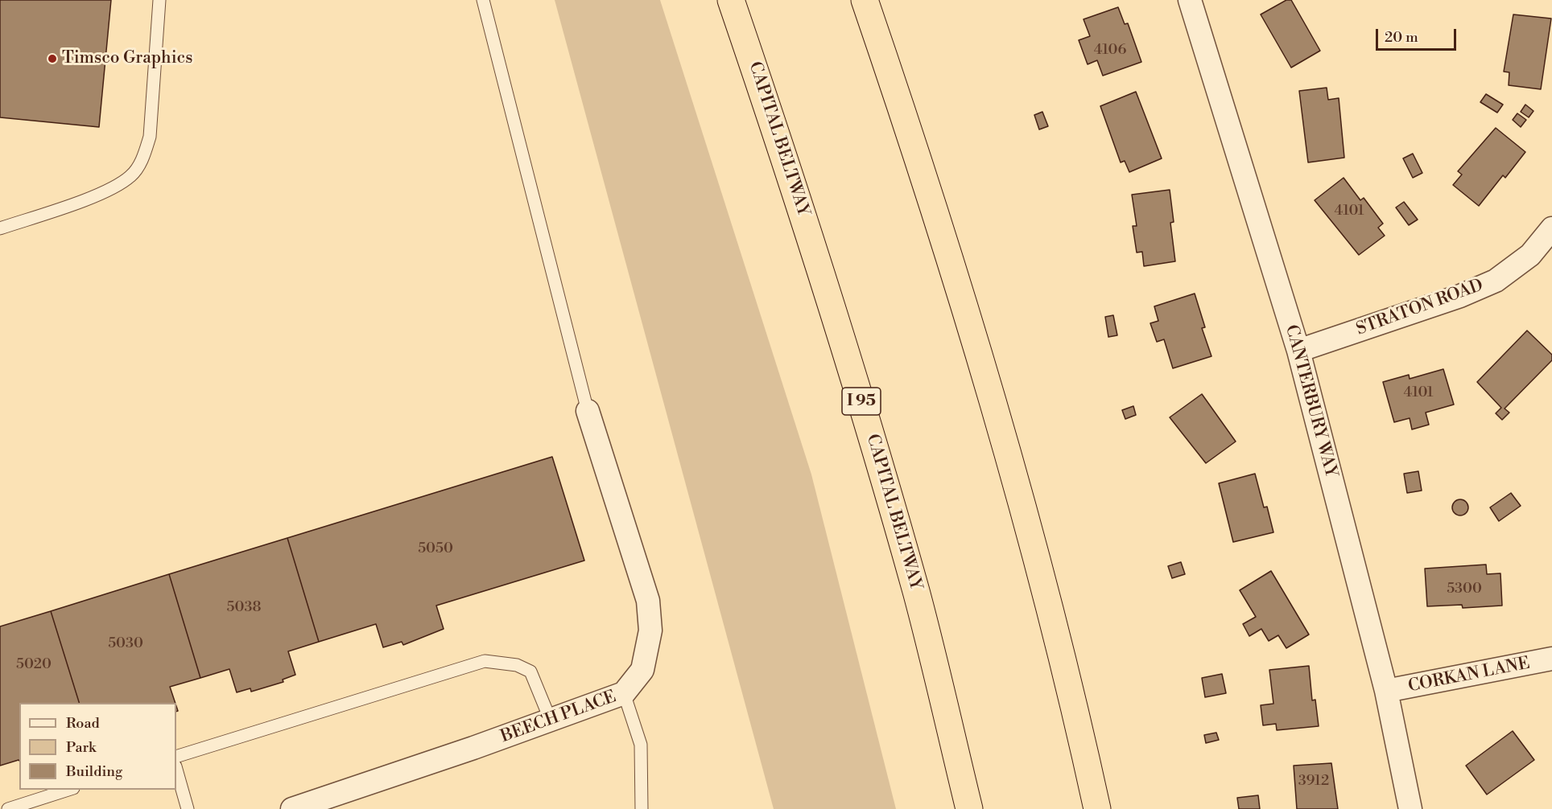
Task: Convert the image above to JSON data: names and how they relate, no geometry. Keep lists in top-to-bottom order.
{
  "streets": {
    "highway": ["CAPITAL BELTWAY", "I 95"],
    "street": [
      "STRATON ROAD",
      "CANTERBURY WAY",
      "CORKAN LANE",
      "BEECH PLACE"
    ]
  },
  "crossings": [
    ["STRATON ROAD", "CANTERBURY WAY"],
    ["CANTERBURY WAY", "CORKAN LANE"]
  ],
  "places": ["Timsco Graphics"],
  "house_numbers": [
    "4106",
    "4101",
    "4101",
    "5050",
    "5300",
    "5038",
    "5030",
    "5020",
    "3912"
  ],
  "legend": ["Road", "Park", "Building"],
  "scale_bar": "20 m"
}
